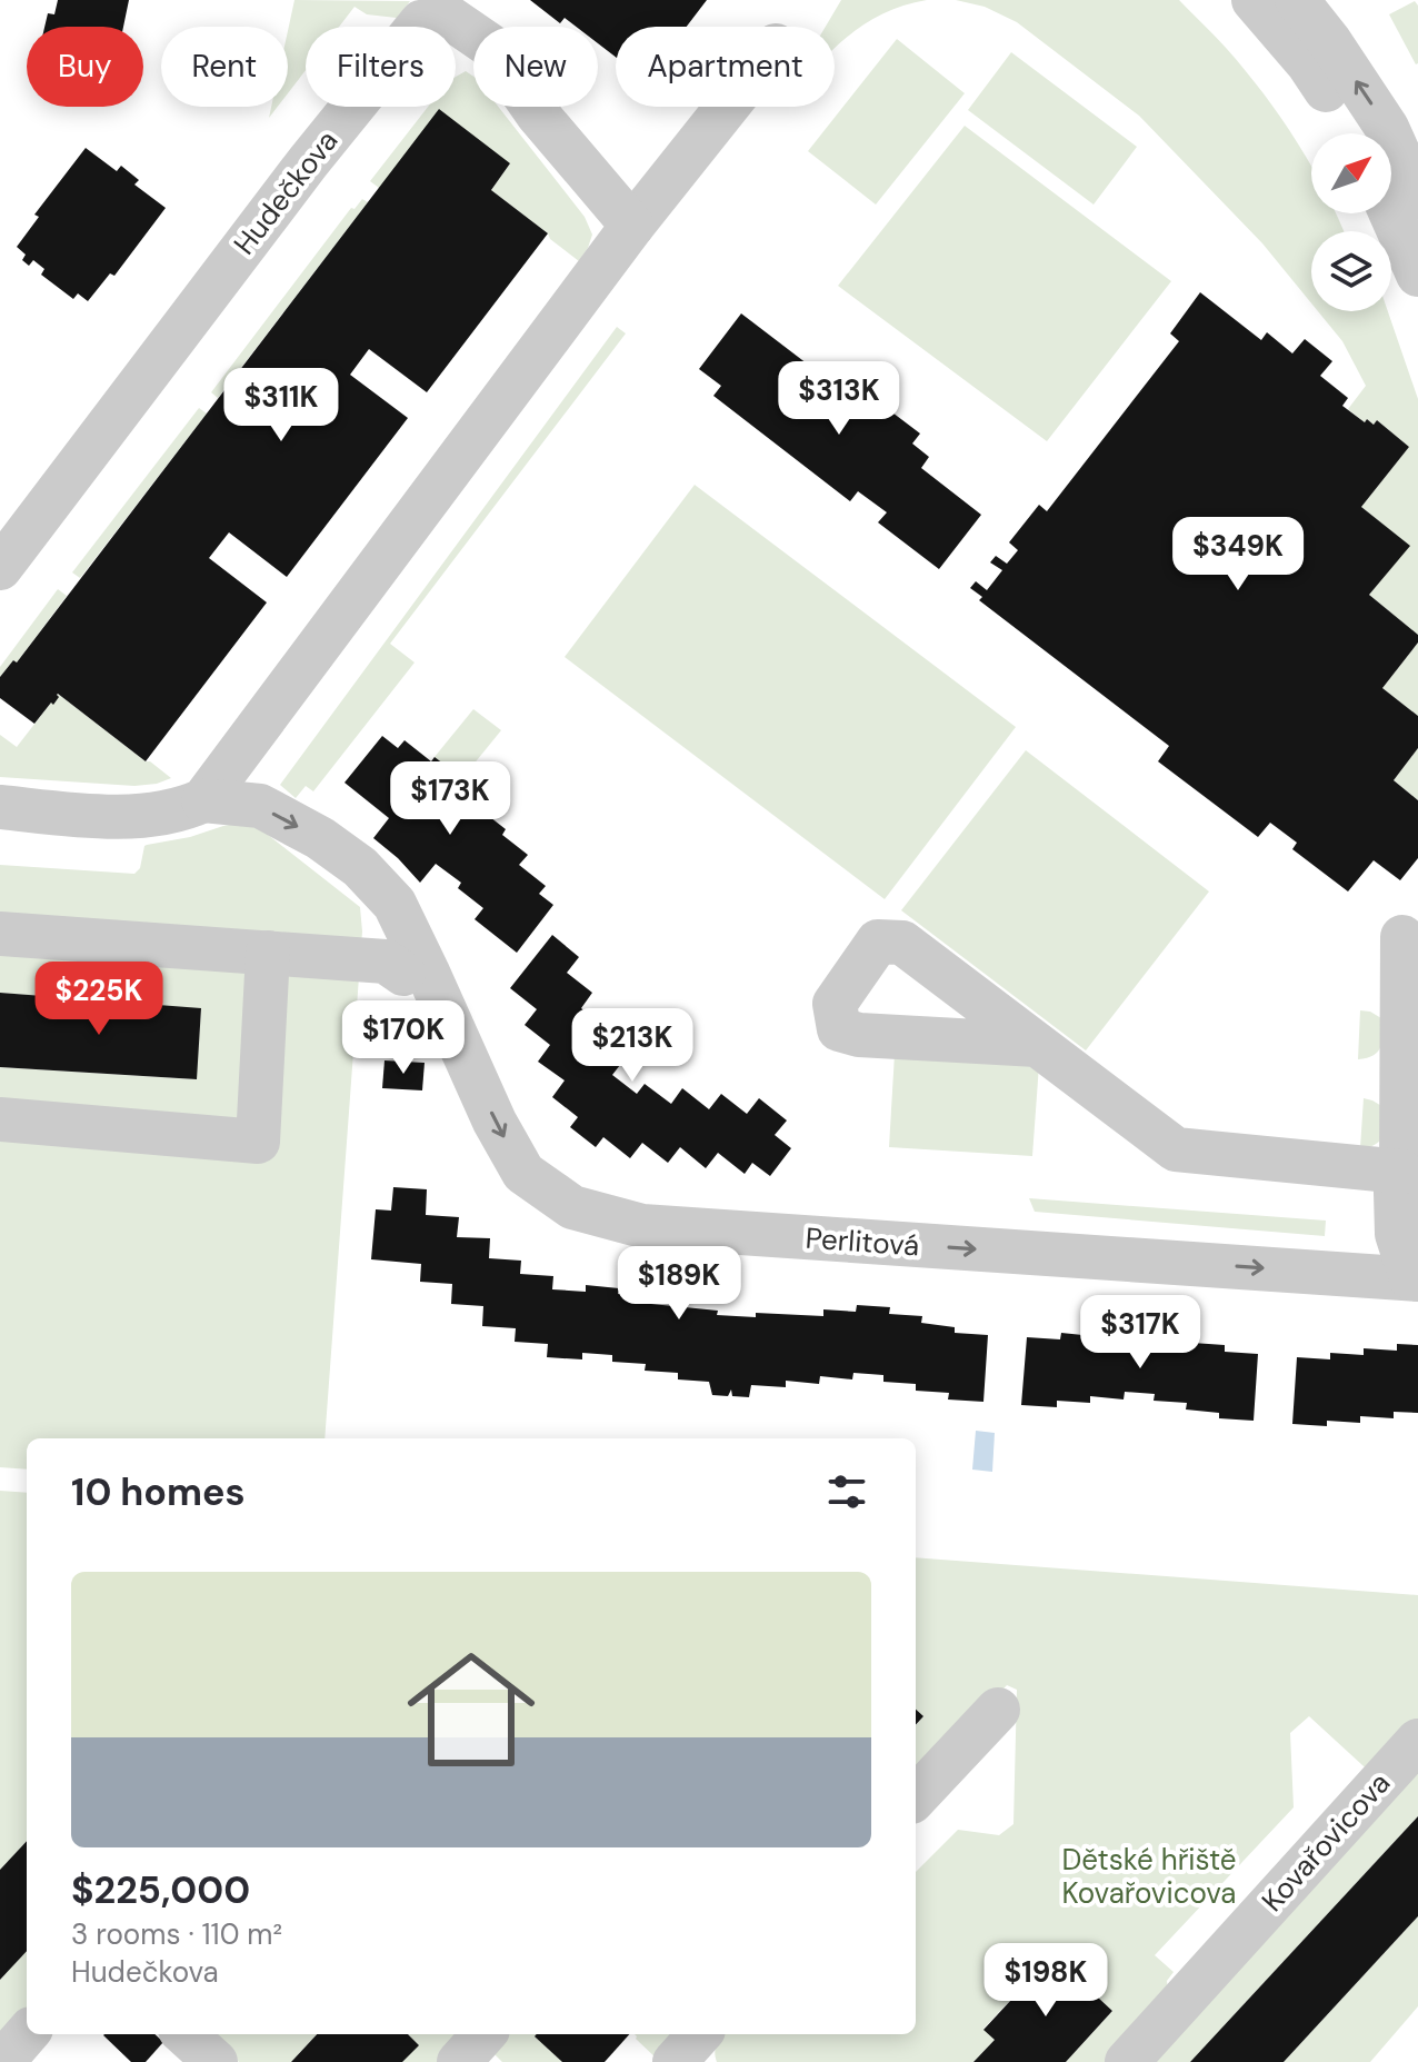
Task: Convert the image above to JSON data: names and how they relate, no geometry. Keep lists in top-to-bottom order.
{
  "streets": {
    "street": ["Hudečkova", "Perlitová", "Kovařovicova"]
  },
  "parks": ["Dětské hřiště Kovařovicova"],
  "north": "top right",
  "page": {
    "chip": [
      "Buy",
      "Rent",
      "Filters",
      "New",
      "Apartment"
    ],
    "price": [
      "$313K",
      "$311K",
      "$349K",
      "$173K",
      "$225K",
      "$170K",
      "$213K",
      "$189K",
      "$317K",
      "$198K"
    ],
    "heading": "10 homes",
    "list": [
      {
        "name": "$225,000",
        "note": "3 rooms · 110 m² · Hudečkova"
      }
    ]
  }
}
